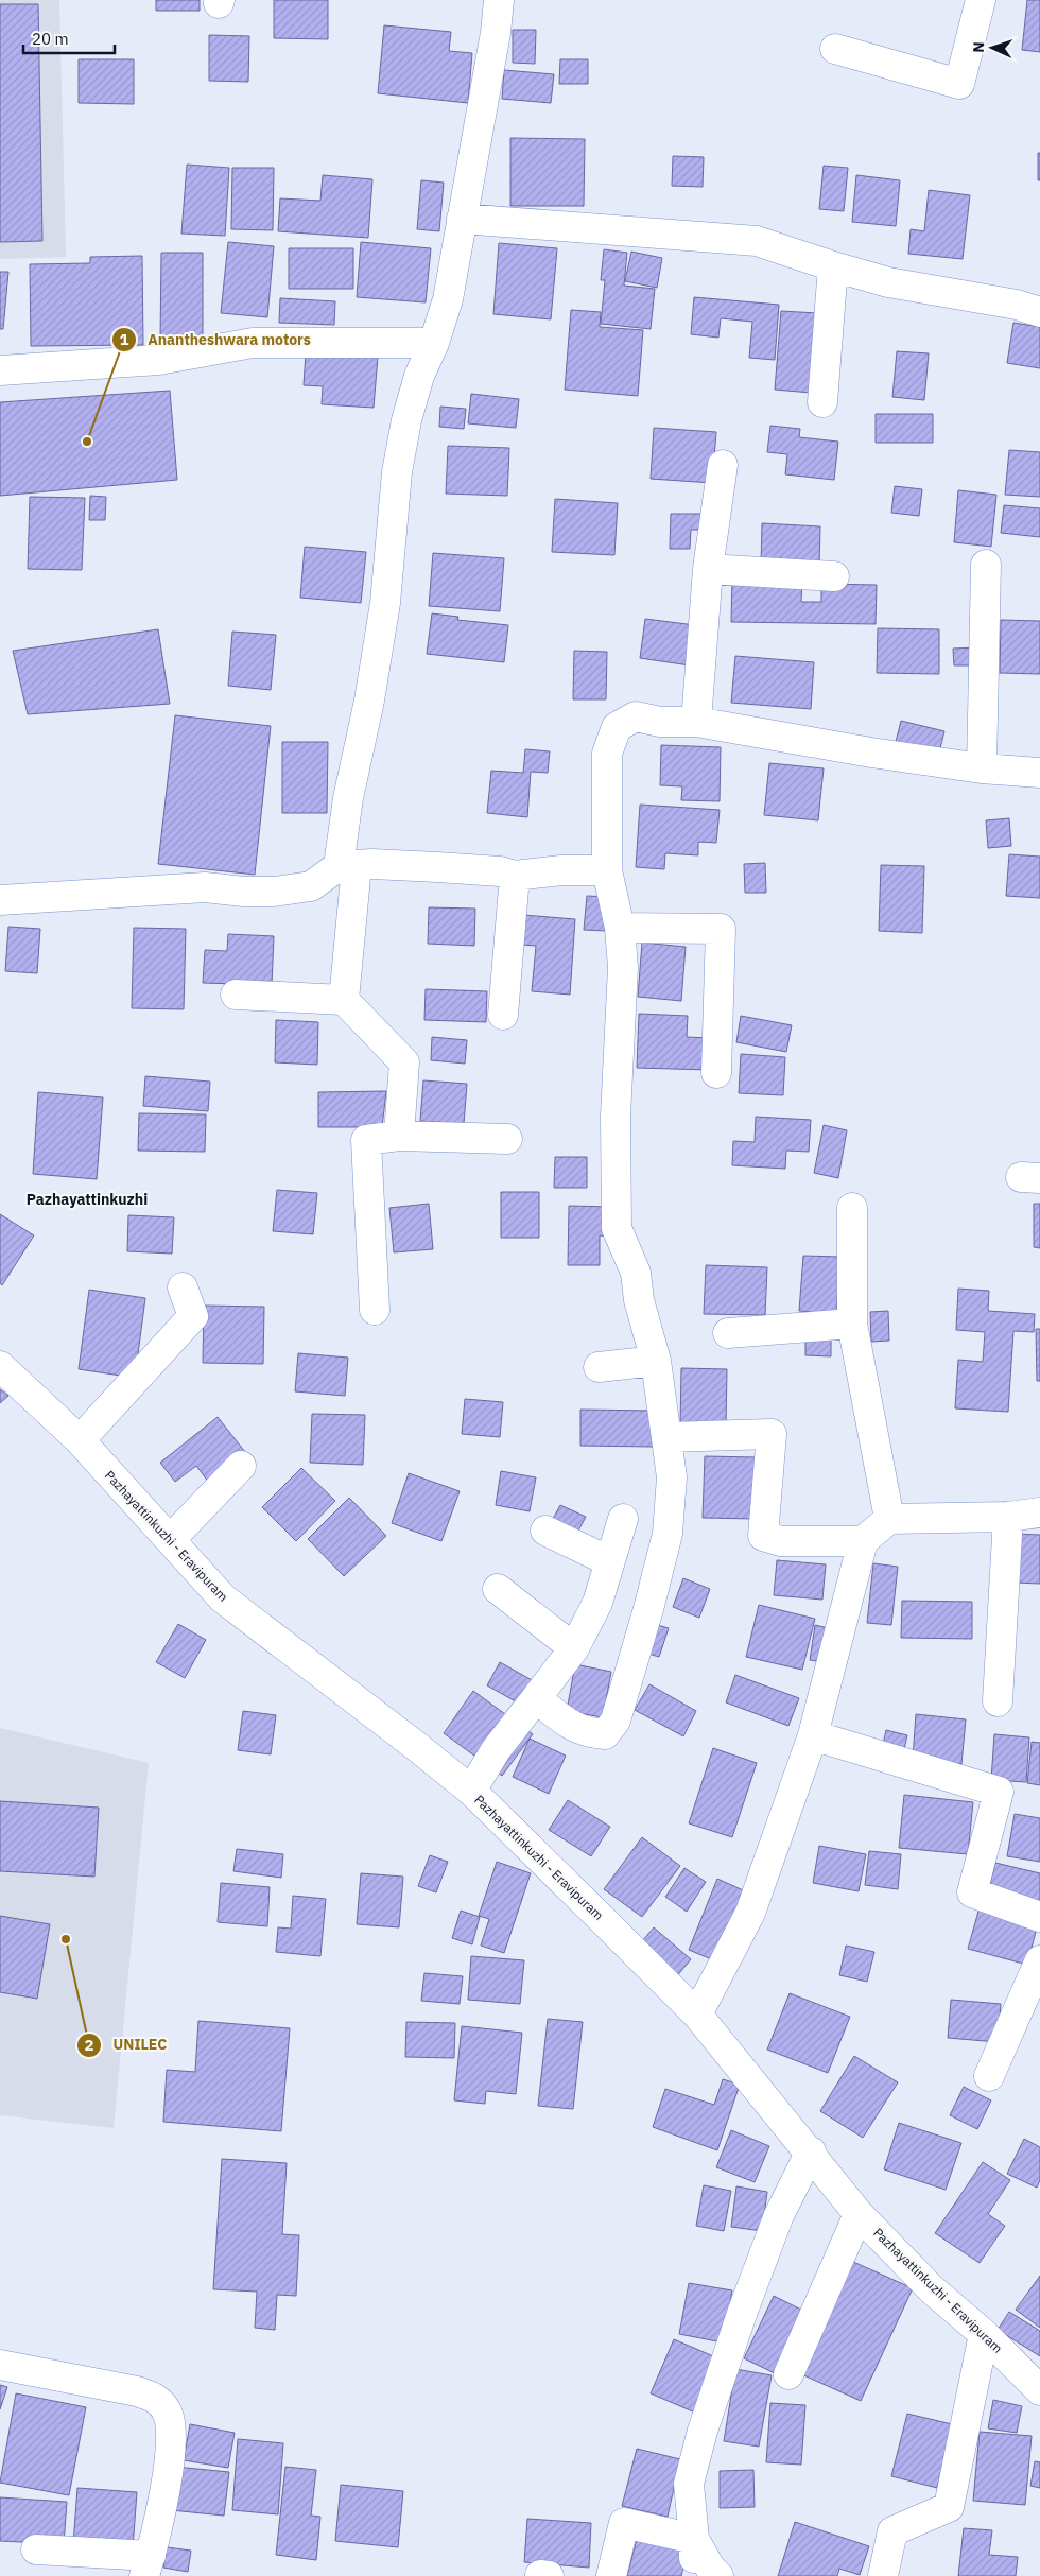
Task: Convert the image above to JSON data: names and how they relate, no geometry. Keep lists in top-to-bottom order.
{
  "streets": {
    "street": ["Pazhayattinkuzhi - Eravipuram"]
  },
  "districts": ["Pazhayattinkuzhi"],
  "places": ["Anantheshwara motors", "UNILEC"],
  "scale_bar": "20 m",
  "north": "left"
}
